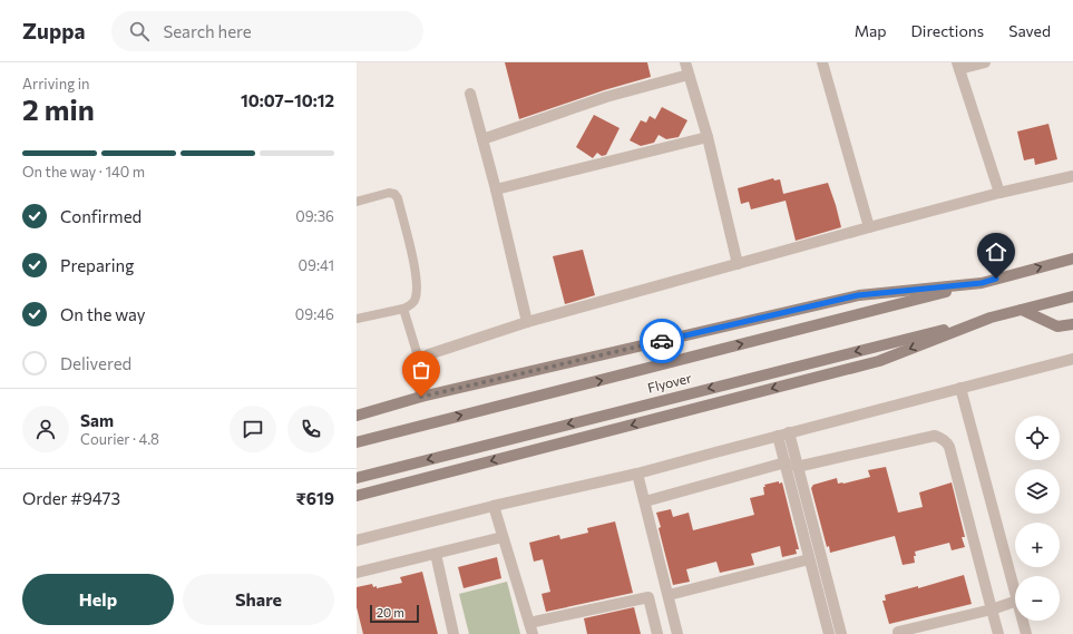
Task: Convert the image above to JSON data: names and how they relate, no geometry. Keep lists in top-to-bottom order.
{
  "streets": {
    "main road": ["Flyover"]
  },
  "scale_bar": "20 m",
  "page": {
    "header": "Zuppa",
    "search": "Search here",
    "nav": ["Map", "Directions", "Saved"],
    "heading": ["2 min", "Arriving in", "10:07–10:12"],
    "panel": [
      "Sam",
      "Courier · 4.8",
      "Order #9473",
      "₹619"
    ],
    "bar": "On the way · 140 m",
    "list": [
      ["Confirmed", "09:36"],
      ["Preparing", "09:41"],
      ["On the way", "09:46"],
      "Delivered"
    ],
    "map_buttons": ["+", "−"],
    "buttons": ["Help", "Share"],
    "scale": "20 m"
  }
}
